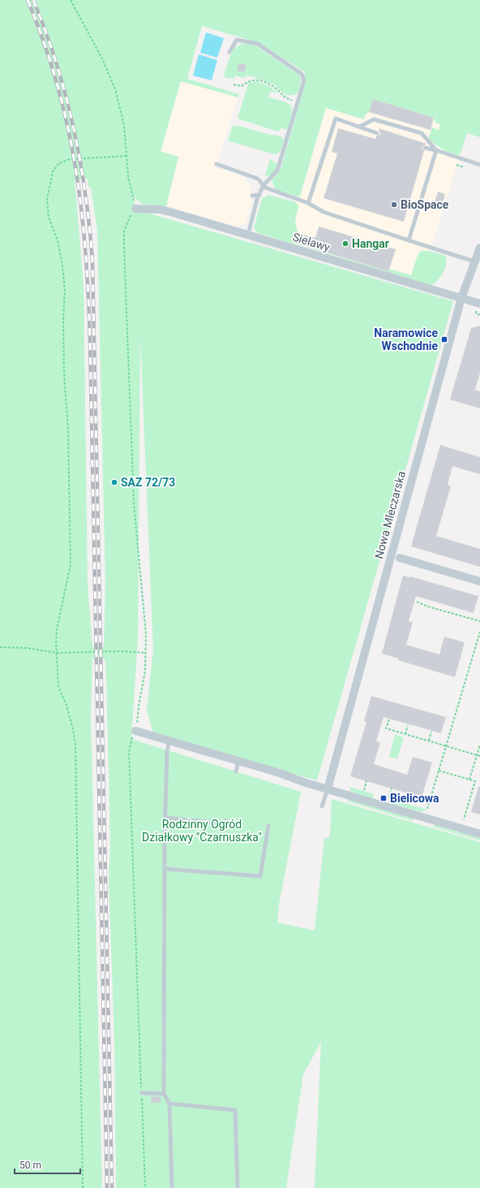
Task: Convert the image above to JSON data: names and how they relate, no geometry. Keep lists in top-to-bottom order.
{
  "streets": {
    "street": ["Sielawy", "Nowa Mleczarska"]
  },
  "crossings": [
    ["Sielawy", "Nowa Mleczarska"]
  ],
  "parks": ["Rodzinny Ogród Działkowy \"Czarnuszka\""],
  "places": {
    "other": ["BioSpace", "Hangar", "SAZ 72/73"],
    "transit": ["Naramowice Wschodnie", "Bielicowa"]
  },
  "scale_bar": "50 m"
}
